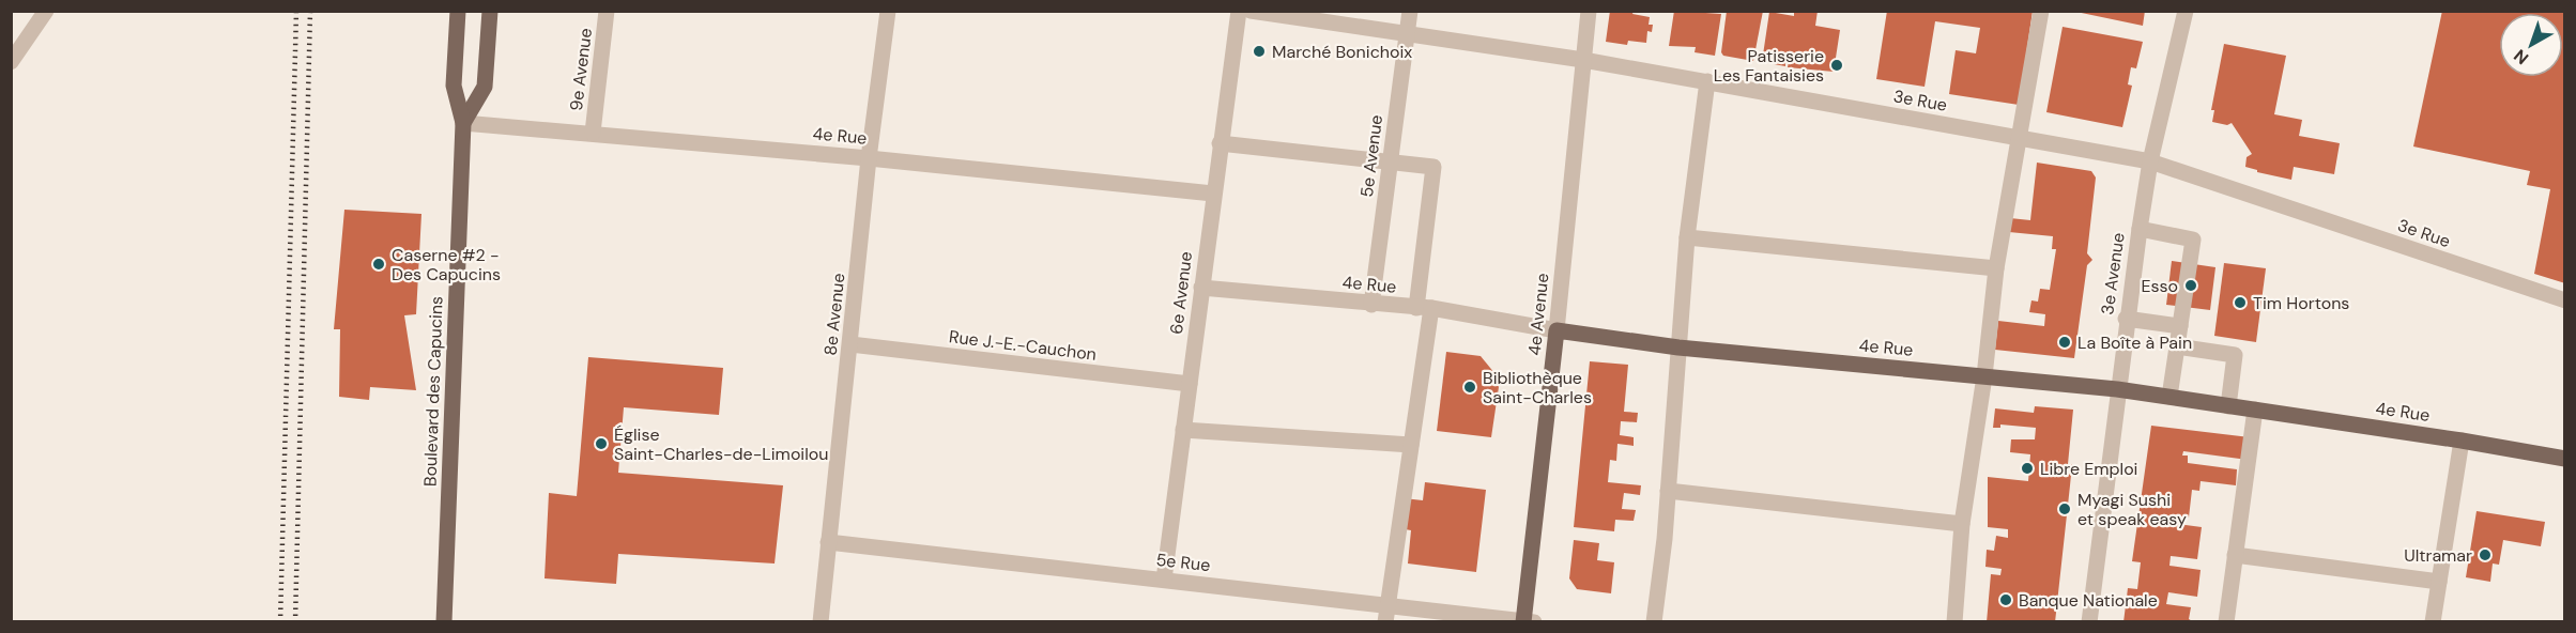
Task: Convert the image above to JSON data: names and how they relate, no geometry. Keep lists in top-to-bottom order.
{
  "streets": {
    "main road": ["4e Rue", "4e Avenue", "Boulevard des Capucins"],
    "street": [
      "9e Avenue",
      "3e Rue",
      "5e Avenue",
      "3e Avenue",
      "6e Avenue",
      "8e Avenue",
      "Rue J.-E.-Cauchon",
      "5e Rue"
    ]
  },
  "crossings": [
    ["9e Avenue", "4e Rue"],
    ["3e Rue", "5e Avenue"],
    ["3e Rue", "3e Avenue"],
    ["3e Rue", "4e Avenue"],
    ["4e Rue", "5e Avenue"],
    ["4e Rue", "3e Avenue"],
    ["4e Rue", "6e Avenue"],
    ["4e Rue", "8e Avenue"],
    ["4e Rue", "4e Avenue"],
    ["4e Rue", "Boulevard des Capucins"],
    ["6e Avenue", "Rue J.-E.-Cauchon"],
    ["6e Avenue", "5e Rue"],
    ["8e Avenue", "Rue J.-E.-Cauchon"],
    ["8e Avenue", "5e Rue"],
    ["4e Avenue", "5e Rue"]
  ],
  "places": [
    "Marché Bonichoix",
    "Patisserie Les Fantaisies",
    "Caserne #2 - Des Capucins",
    "Esso",
    "Tim Hortons",
    "La Boîte à Pain",
    "Bibliothèque Saint-Charles",
    "Église Saint-Charles-de-Limoilou",
    "Libre Emploi",
    "Myagi Sushi et speak easy",
    "Ultramar",
    "Banque Nationale"
  ],
  "north": "bottom left"
}
